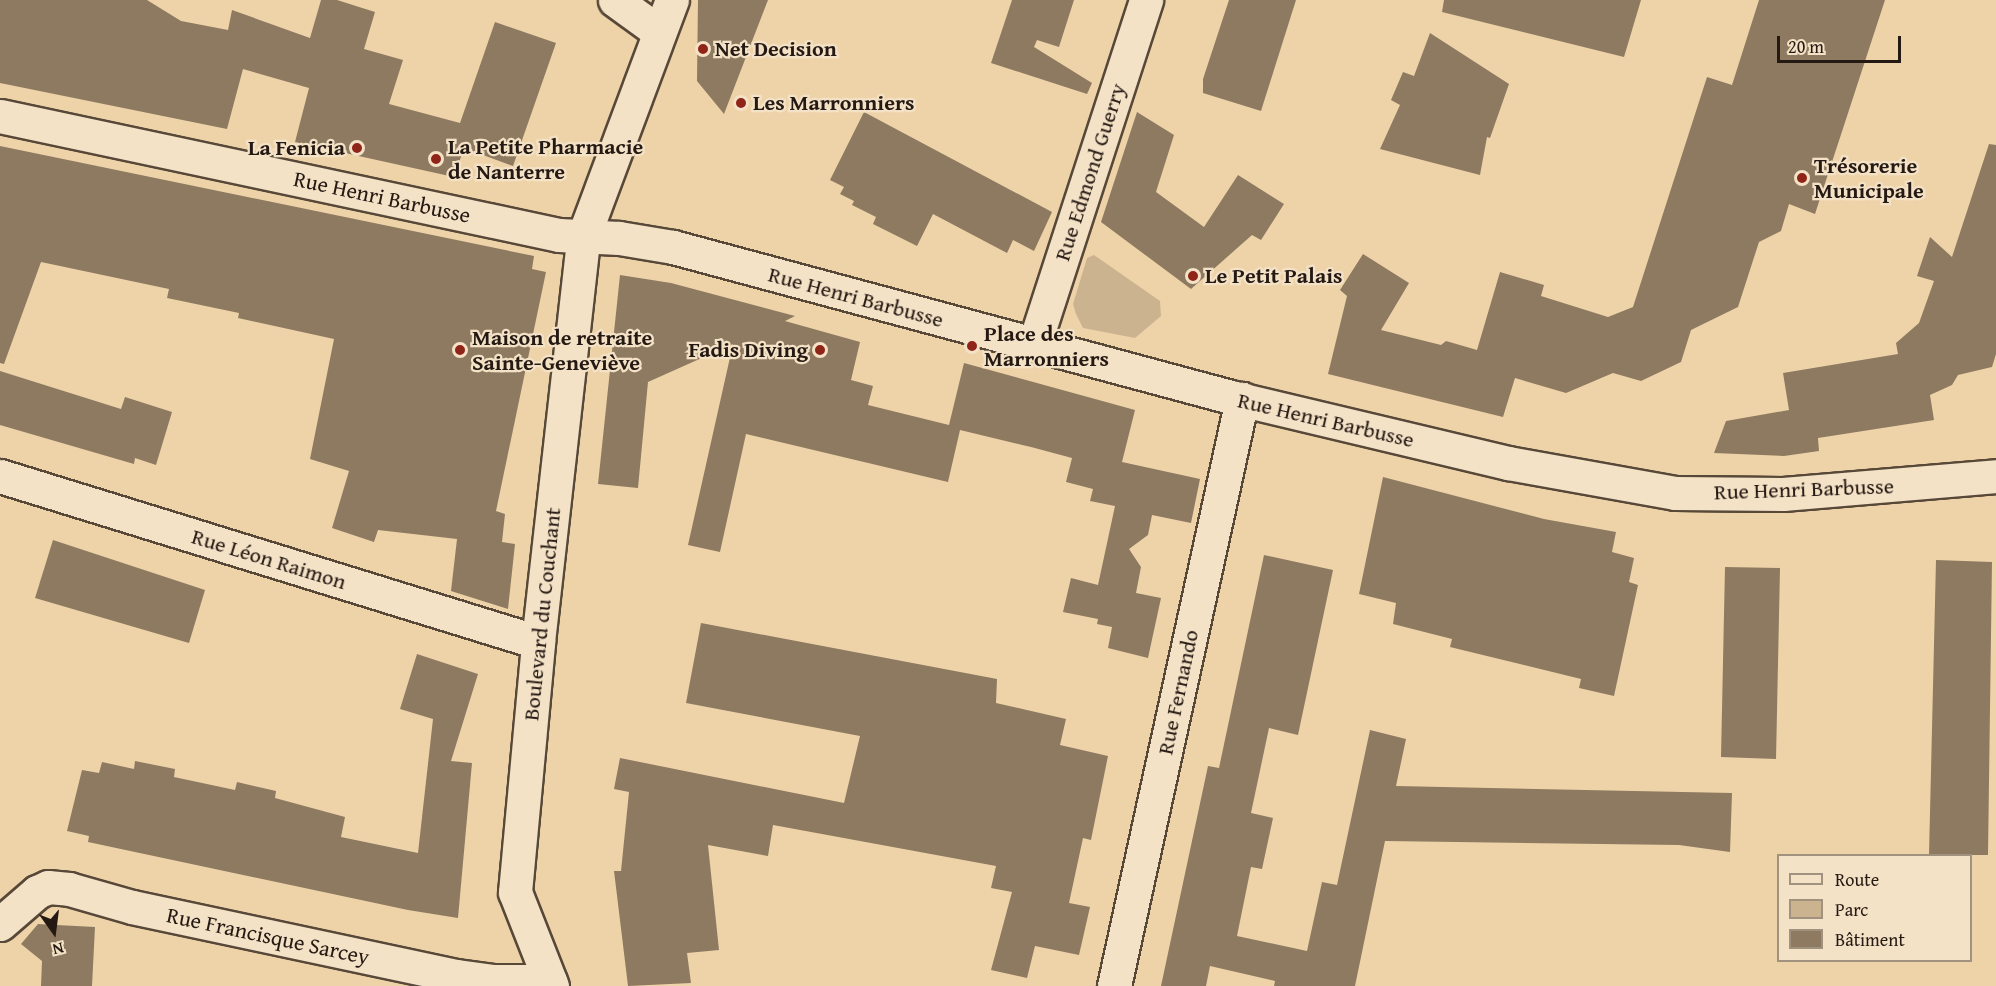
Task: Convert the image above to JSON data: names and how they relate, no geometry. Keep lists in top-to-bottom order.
{
  "streets": {
    "street": [
      "Rue Edmond Guerry",
      "Rue Henri Barbusse",
      "Rue Léon Raimon",
      "Boulevard du Couchant",
      "Rue Fernando",
      "Rue Francisque Sarcey"
    ]
  },
  "crossings": [
    ["Rue Edmond Guerry", "Rue Henri Barbusse"],
    ["Rue Henri Barbusse", "Boulevard du Couchant"],
    ["Rue Henri Barbusse", "Rue Fernando"],
    ["Rue Léon Raimon", "Boulevard du Couchant"],
    ["Boulevard du Couchant", "Rue Francisque Sarcey"]
  ],
  "places": [
    "Net Decision",
    "Les Marronniers",
    "La Fenicia",
    "La Petite Pharmacie de Nanterre",
    "Trésorerie Municipale",
    "Le Petit Palais",
    "Place des Marronniers",
    "Maison de retraite Sainte-Geneviève",
    "Fadis Diving"
  ],
  "legend": ["Route", "Parc", "Bâtiment"],
  "scale_bar": "20 m",
  "north": "bottom"
}
